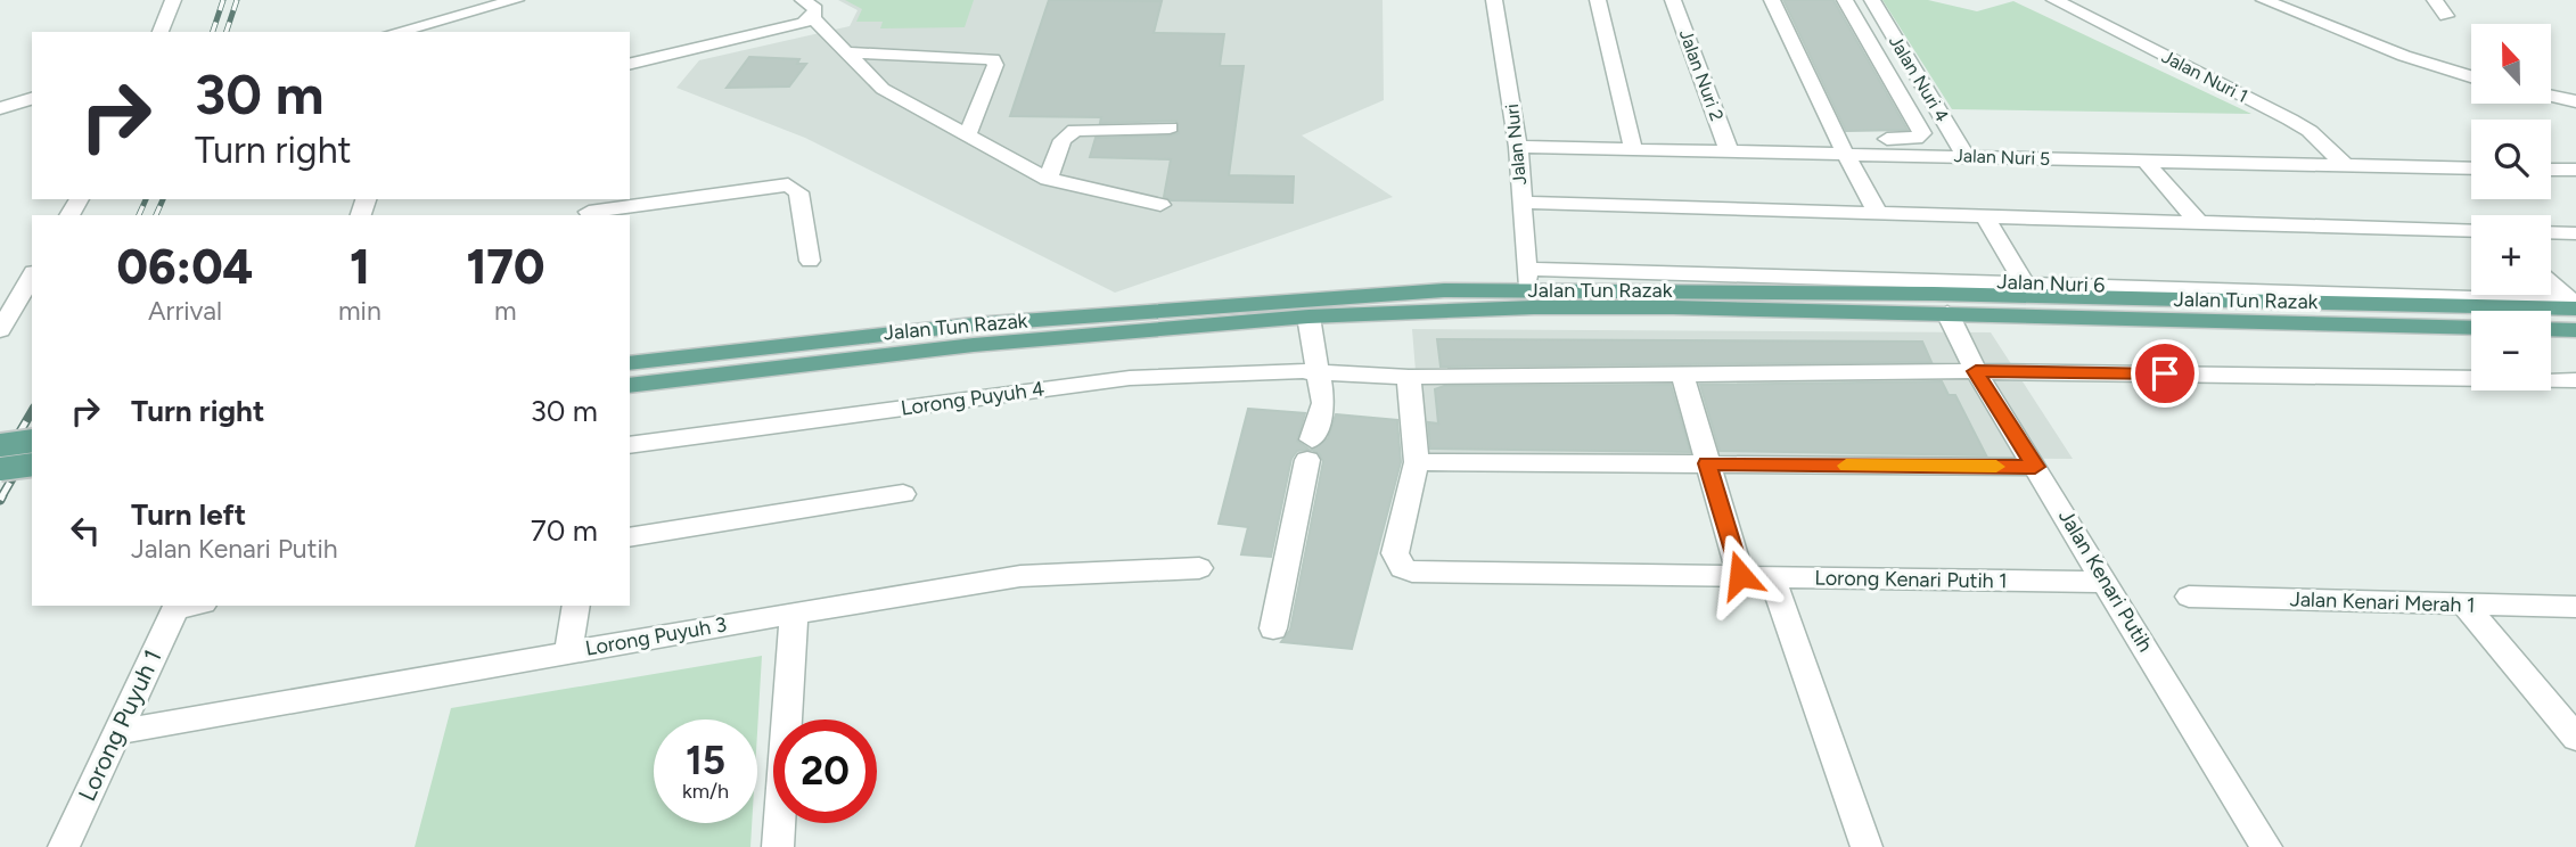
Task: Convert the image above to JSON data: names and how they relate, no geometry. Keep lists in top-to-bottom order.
{
  "streets": {
    "main road": ["Jalan Tun Razak"],
    "street": [
      "Jalan Nuri 2",
      "Jalan Nuri 1",
      "Jalan Nuri 4",
      "Jalan Nuri",
      "Jalan Nuri 5",
      "Jalan Nuri 6",
      "Lorong Puyuh 4",
      "Lorong Kenari Putih 1",
      "Jalan Kenari Putih",
      "Jalan Kenari Merah 1",
      "Lorong Puyuh 3",
      "Lorong Puyuh 1"
    ]
  },
  "crossings": [
    ["Jalan Nuri 2", "Jalan Nuri 5"],
    ["Jalan Nuri 1", "Jalan Nuri 5"],
    ["Jalan Nuri 4", "Jalan Nuri 5"],
    ["Jalan Nuri", "Jalan Nuri 5"],
    ["Jalan Nuri", "Jalan Nuri 6"],
    ["Jalan Nuri", "Jalan Tun Razak"],
    ["Jalan Nuri 6", "Jalan Tun Razak"],
    ["Jalan Tun Razak", "Jalan Kenari Putih"],
    ["Lorong Puyuh 4", "Jalan Kenari Putih"],
    ["Lorong Kenari Putih 1", "Jalan Kenari Putih"],
    ["Lorong Puyuh 3", "Lorong Puyuh 1"]
  ],
  "north": "top",
  "page": {
    "map_buttons": ["+", "−"],
    "turn": ["30 m", "Turn right"],
    "eta": [
      "06:04",
      "Arrival",
      "1",
      "min",
      "170",
      "m"
    ],
    "list": [
      {
        "name": "Turn right",
        "value": "30 m"
      },
      {
        "name": "Turn left",
        "note": "Jalan Kenari Putih",
        "value": "70 m"
      }
    ],
    "speed": "15 km/h",
    "limit": "20"
  }
}
